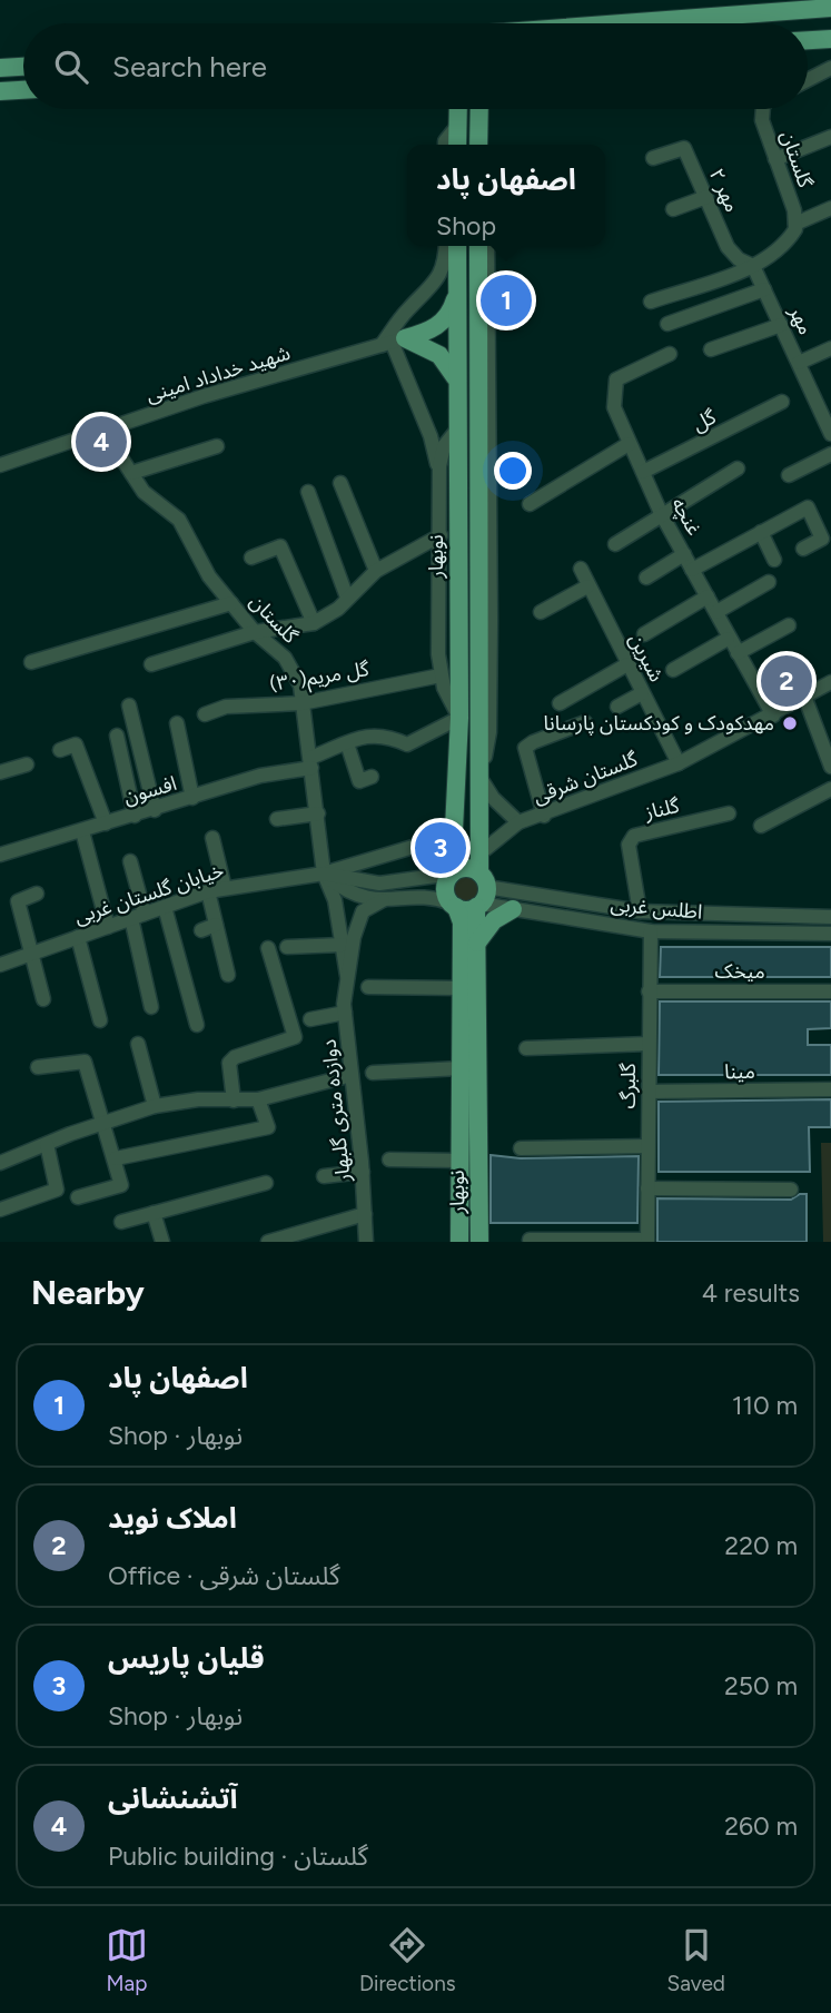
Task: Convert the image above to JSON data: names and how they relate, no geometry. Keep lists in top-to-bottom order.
{
  "streets": {
    "main road": ["نوبهار"],
    "street": [
      "گلستان",
      "مهر ۲",
      "مهر",
      "شهید خداداد امینی",
      "گل",
      "غنچه",
      "شیرین",
      "گل مریم(۳۰)",
      "گلستان شرقی",
      "افسون",
      "گلناز",
      "خیابان گلستان غربی",
      "اطلس غربی",
      "میخک",
      "مینا",
      "گلبرگ",
      "دوازده متری گلبهار"
    ]
  },
  "crossings": [
    ["گلستان", "شهید خداداد امینی"],
    ["گلستان", "گل مریم(۳۰)"],
    ["گلستان", "افسون"],
    ["گلستان", "خیابان گلستان غربی"],
    ["گلستان", "دوازده متری گلبهار"],
    ["مهر ۲", "مهر"],
    ["گل", "غنچه"],
    ["غنچه", "گلستان شرقی"],
    ["نوبهار", "گلستان شرقی"],
    ["نوبهار", "افسون"],
    ["نوبهار", "خیابان گلستان غربی"],
    ["نوبهار", "اطلس غربی"],
    ["شیرین", "گلستان شرقی"],
    ["گلستان شرقی", "اطلس غربی"],
    ["گلناز", "اطلس غربی"],
    ["اطلس غربی", "گلبرگ"],
    ["میخک", "گلبرگ"],
    ["مینا", "گلبرگ"]
  ],
  "places": ["مهدکودک و کودکستان پارسانا"],
  "page": {
    "search": "Search here",
    "popup": ["اصفهان پاد", "Shop"],
    "pins": [
      "1",
      "4",
      "2",
      "3"
    ],
    "heading": ["Nearby", "4 results"],
    "list": [
      {
        "mark": "1",
        "name": "اصفهان پاد",
        "note": "Shop · نوبهار",
        "value": "110 m"
      },
      {
        "mark": "2",
        "name": "املاک نوید",
        "note": "Office · گلستان شرقی",
        "value": "220 m"
      },
      {
        "mark": "3",
        "name": "قلیان پاریس",
        "note": "Shop · نوبهار",
        "value": "250 m"
      },
      {
        "mark": "4",
        "name": "آتشنشانی",
        "note": "Public building · گلستان",
        "value": "260 m"
      }
    ],
    "nav": ["Map", "Directions", "Saved"]
  }
}
